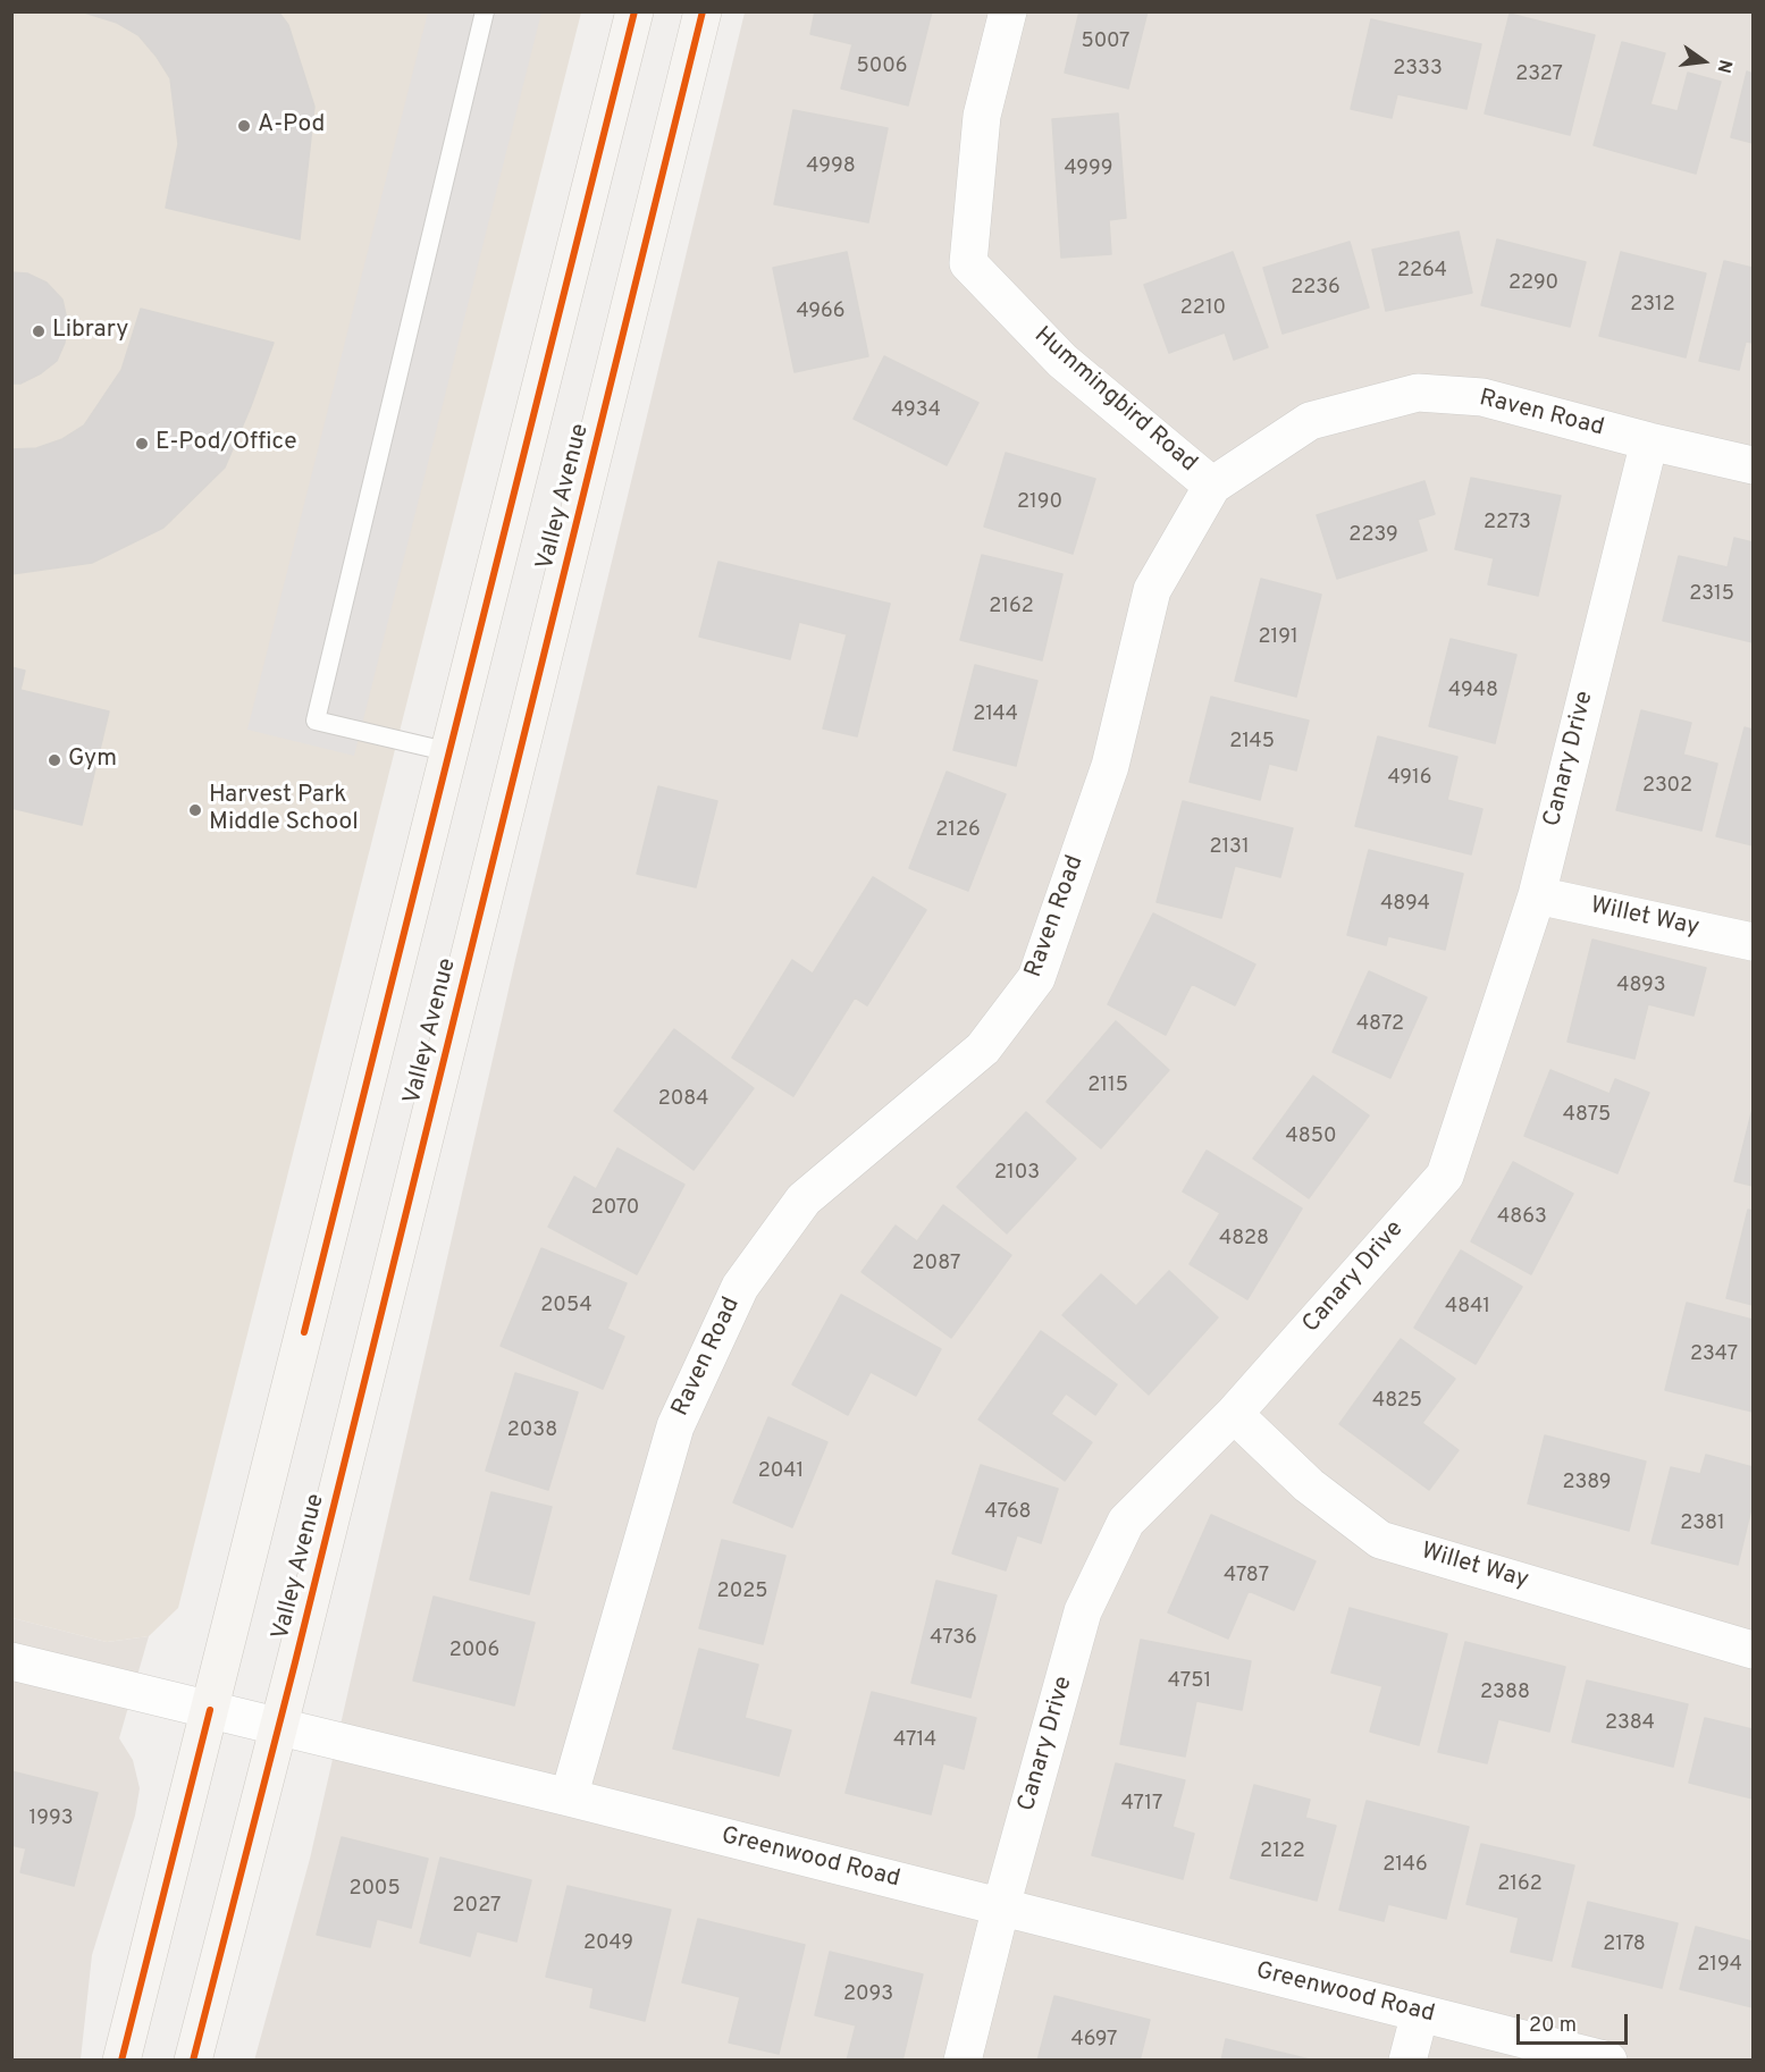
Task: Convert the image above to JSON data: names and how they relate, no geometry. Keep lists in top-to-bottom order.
{
  "streets": {
    "main road": ["Valley Avenue"],
    "street": [
      "Hummingbird Road",
      "Raven Road",
      "Canary Drive",
      "Willet Way",
      "Greenwood Road"
    ]
  },
  "crossings": [
    ["Hummingbird Road", "Raven Road"],
    ["Raven Road", "Canary Drive"],
    ["Raven Road", "Greenwood Road"],
    ["Valley Avenue", "Greenwood Road"],
    ["Canary Drive", "Willet Way"],
    ["Canary Drive", "Greenwood Road"]
  ],
  "places": [
    "A-Pod",
    "Library",
    "E-Pod/Office",
    "Gym",
    "Harvest Park Middle School"
  ],
  "house_numbers": [
    "5007",
    "5006",
    "2333",
    "2327",
    "4998",
    "4999",
    "2264",
    "2290",
    "2236",
    "2312",
    "2210",
    "4966",
    "4934",
    "2190",
    "2273",
    "2239",
    "2315",
    "2162",
    "2191",
    "4948",
    "2144",
    "2145",
    "4916",
    "2302",
    "2126",
    "2131",
    "4894",
    "4893",
    "4872",
    "2115",
    "2084",
    "4875",
    "4850",
    "2103",
    "2070",
    "4863",
    "4828",
    "2087",
    "2054",
    "4841",
    "2347",
    "4825",
    "2038",
    "2041",
    "2389",
    "4768",
    "2381",
    "4787",
    "2025",
    "4736",
    "2006",
    "4751",
    "2388",
    "2384",
    "4714",
    "4717",
    "1993",
    "2122",
    "2146",
    "2162",
    "2005",
    "2027",
    "2049",
    "2178",
    "2194",
    "2093",
    "4697"
  ],
  "scale_bar": "20 m",
  "north": "right"
}
